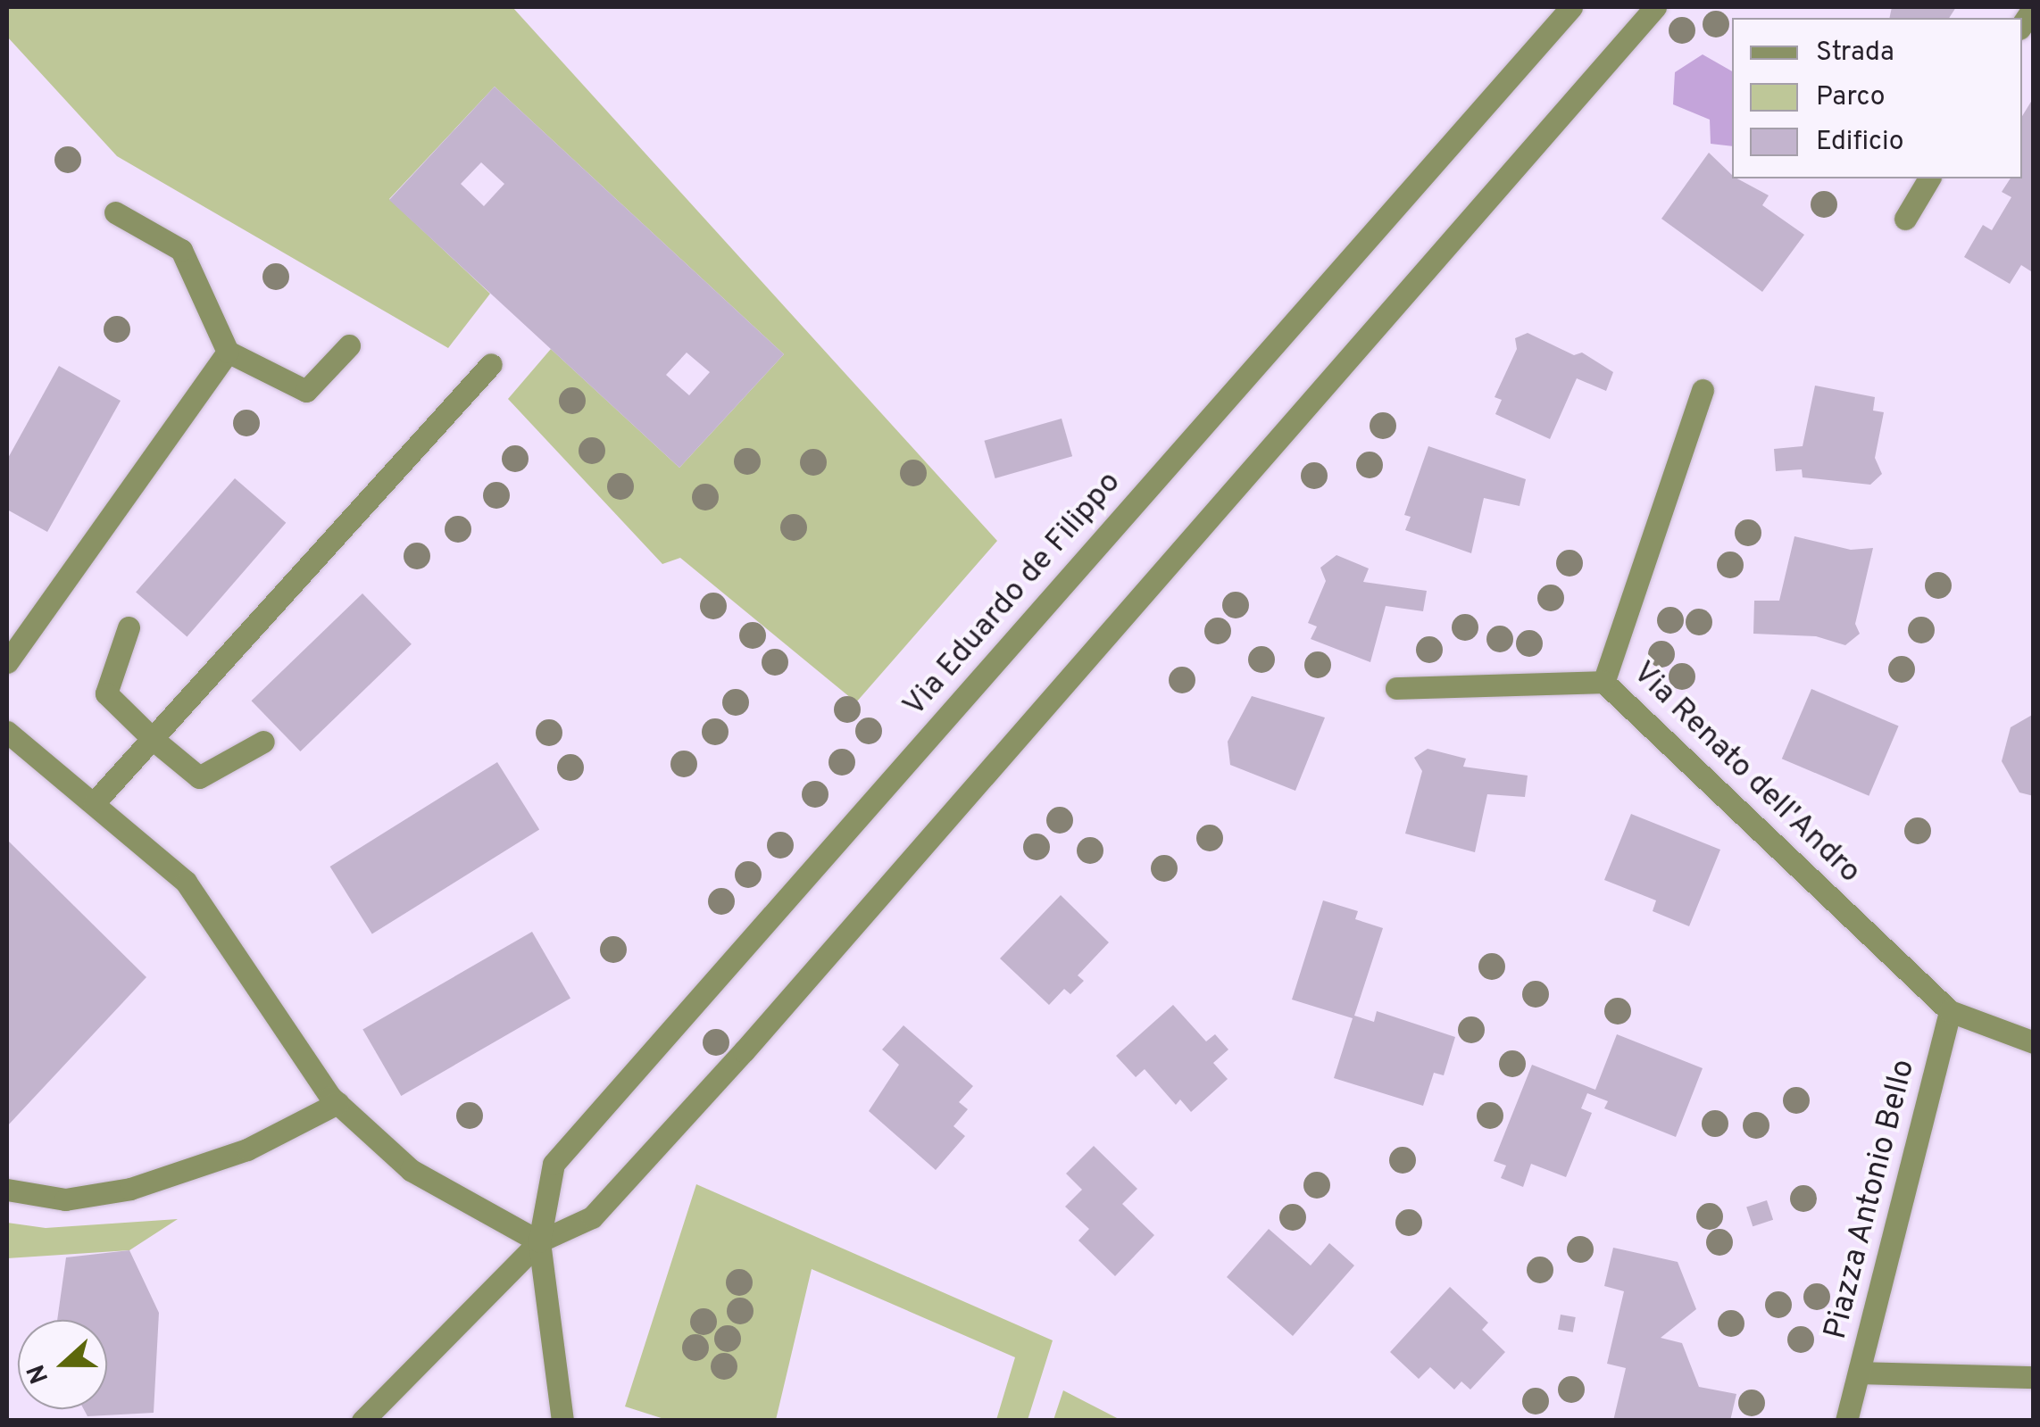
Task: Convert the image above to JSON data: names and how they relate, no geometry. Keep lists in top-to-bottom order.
{
  "streets": {
    "street": ["Via Eduardo de Filippo", "Via Renato dell'Andro", "Piazza Antonio Bello"]
  },
  "crossings": [
    ["Via Renato dell'Andro", "Piazza Antonio Bello"]
  ],
  "legend": ["Strada", "Parco", "Edificio"],
  "north": "left"
}
